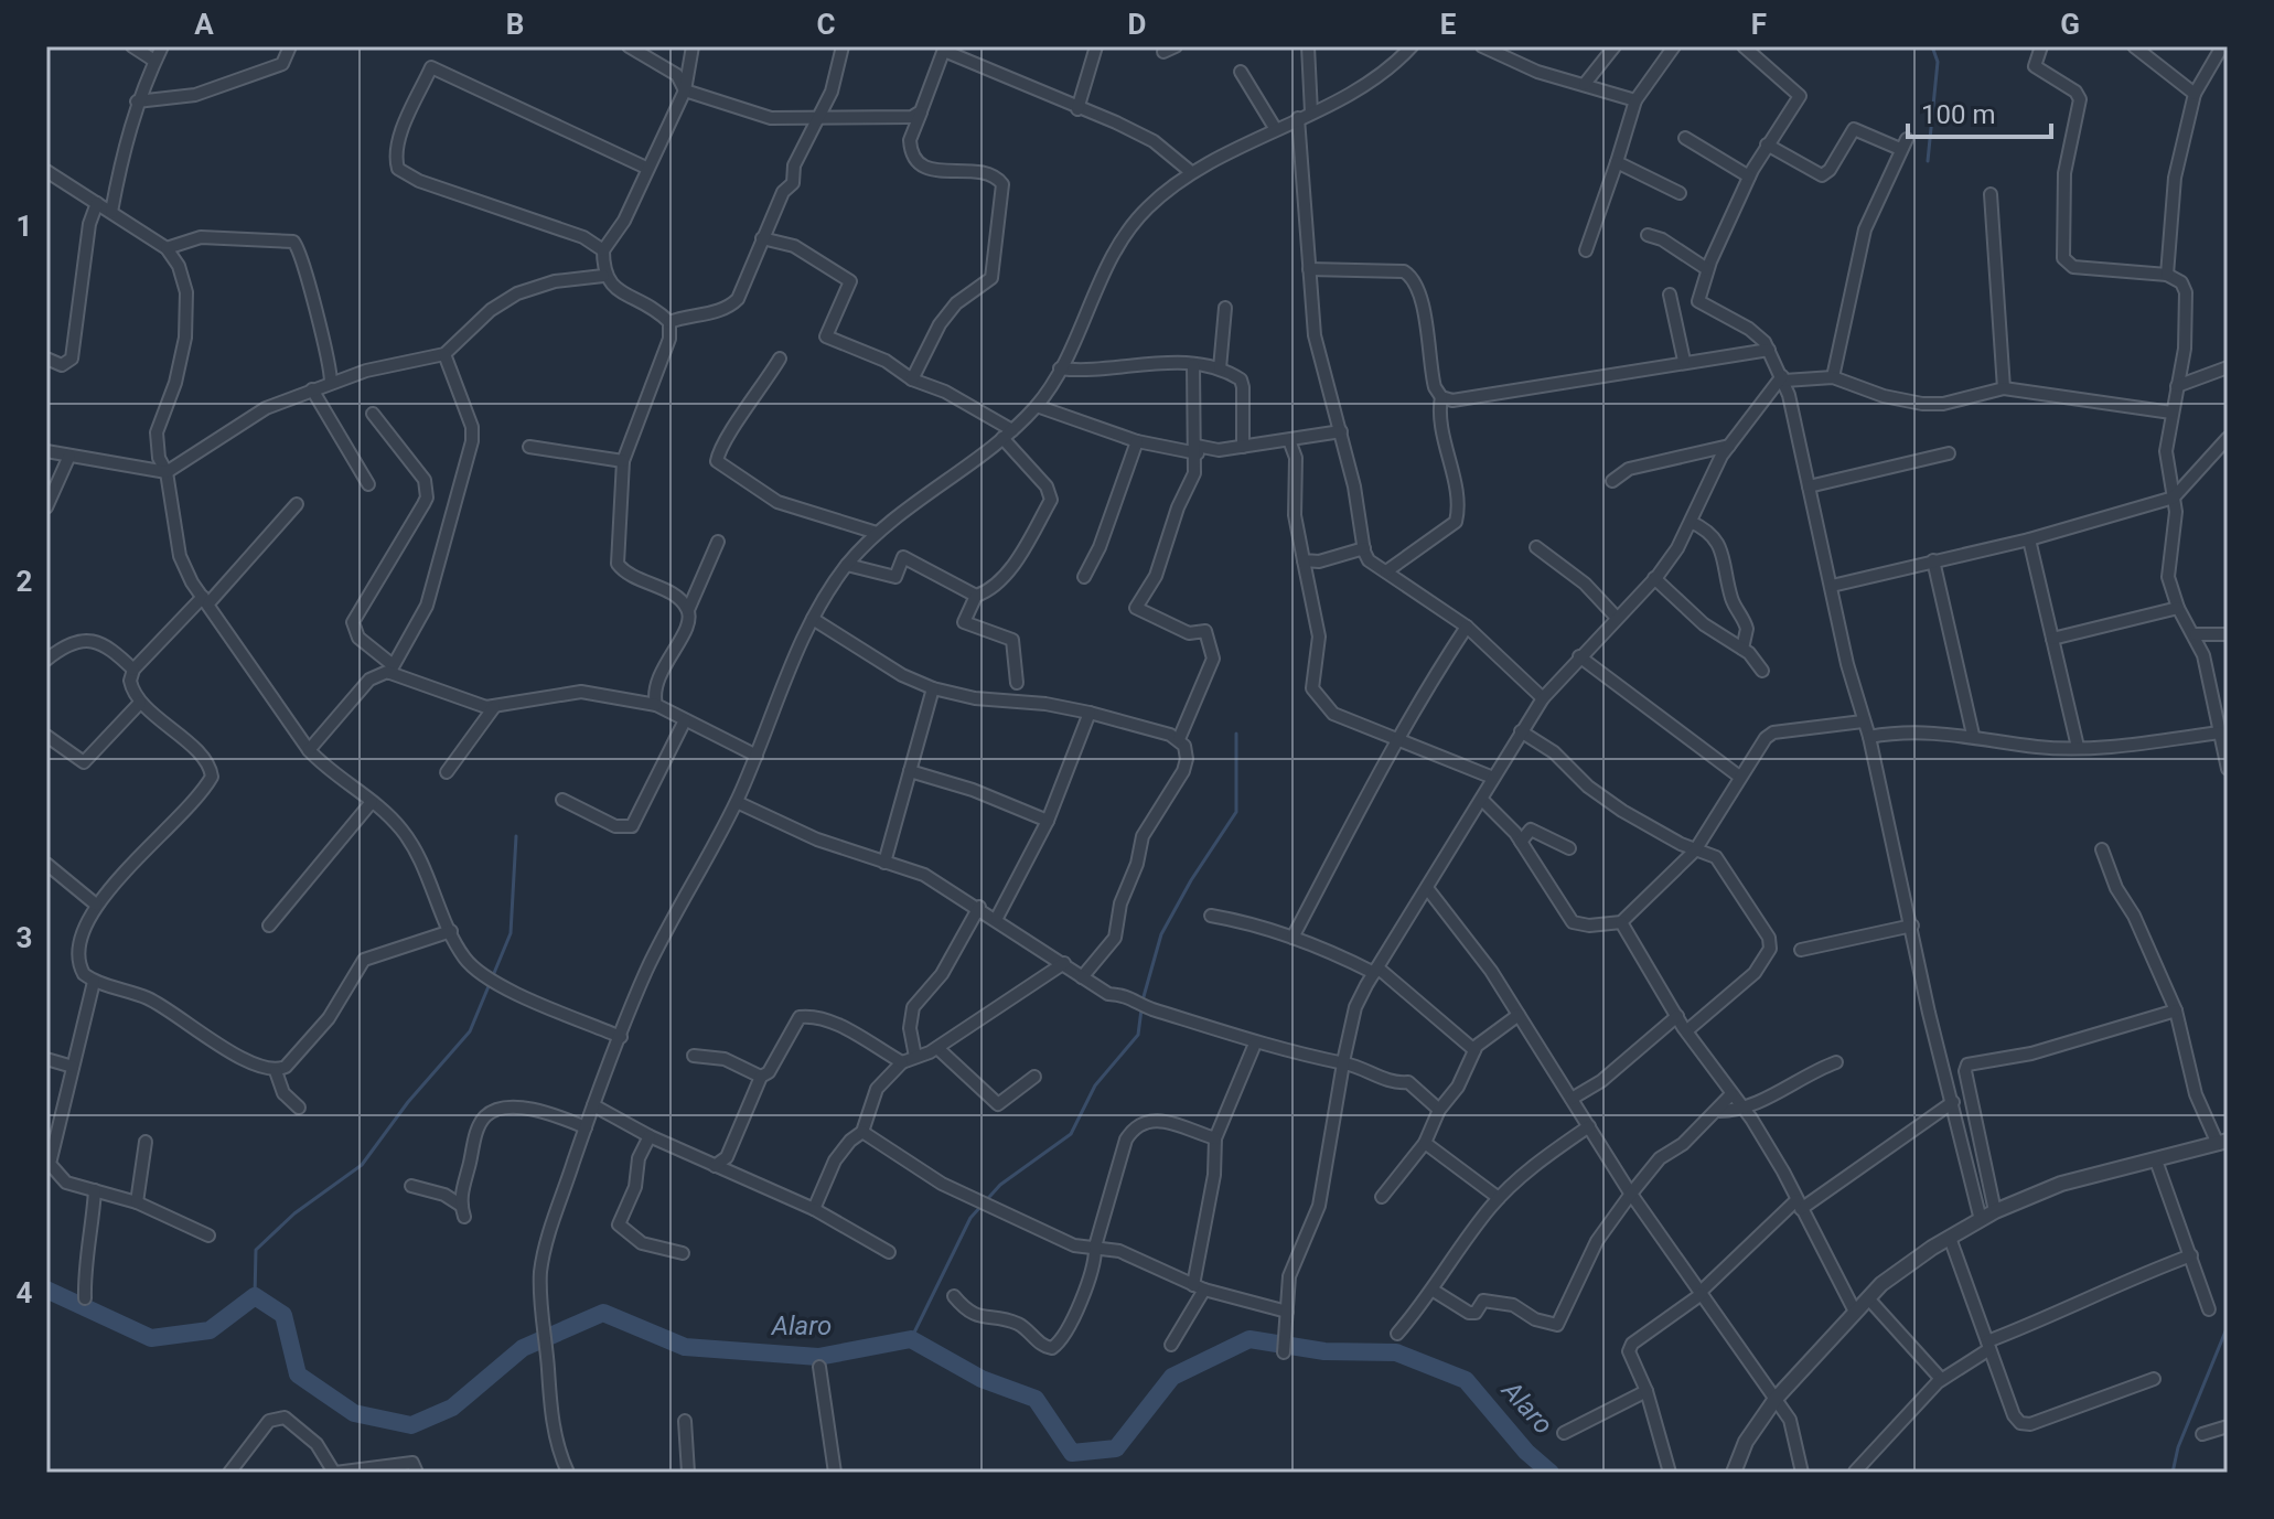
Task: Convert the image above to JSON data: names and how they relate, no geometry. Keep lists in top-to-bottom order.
{
  "water": ["Alaro"],
  "scale_bar": "100 m",
  "grid": {
    "columns": [
      "A",
      "B",
      "C",
      "D",
      "E",
      "F",
      "G"
    ],
    "rows": [
      "1",
      "2",
      "3",
      "4"
    ]
  }
}
